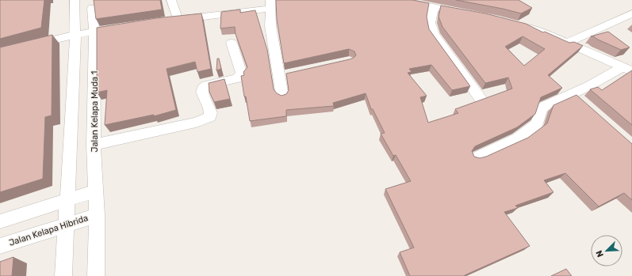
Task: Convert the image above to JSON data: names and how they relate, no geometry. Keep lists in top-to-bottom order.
{
  "streets": {
    "street": ["Jalan Kelapa Muda 1", "Jalan Kelapa Hibrida"]
  },
  "crossings": [
    ["Jalan Kelapa Muda 1", "Jalan Kelapa Hibrida"]
  ],
  "north": "bottom left"
}
